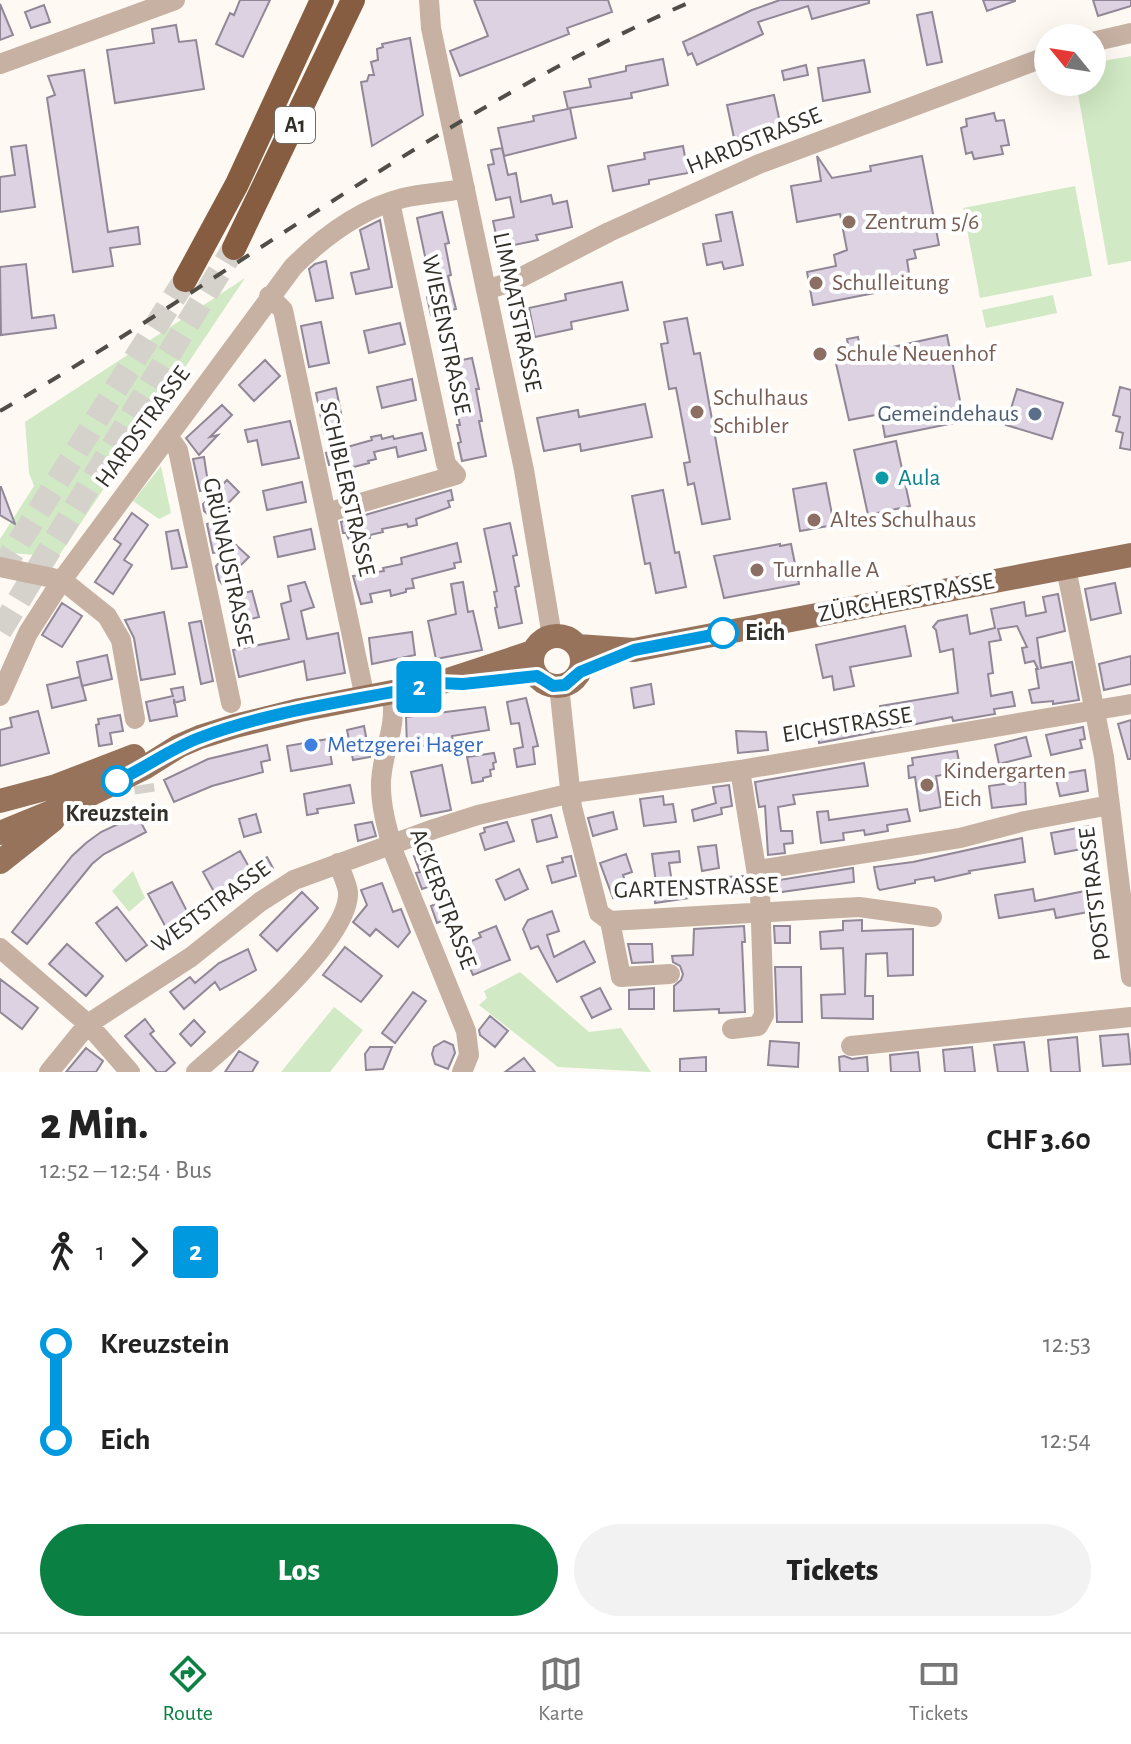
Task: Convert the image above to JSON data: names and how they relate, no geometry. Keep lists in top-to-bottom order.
{
  "streets": {
    "highway": ["A1"],
    "main road": ["ZÜRCHERSTRASSE"],
    "street": [
      "HARDSTRASSE",
      "LIMMATSTRASSE",
      "WIESENSTRASSE",
      "SCHIBLERSTRASSE",
      "GRÜNAUSTRASSE",
      "EICHSTRASSE",
      "GARTENSTRASSE",
      "POSTSTRASSE",
      "ACKERSTRASSE",
      "WESTSTRASSE"
    ]
  },
  "crossings": [
    ["HARDSTRASSE", "LIMMATSTRASSE"],
    ["HARDSTRASSE", "WIESENSTRASSE"],
    ["HARDSTRASSE", "SCHIBLERSTRASSE"],
    ["HARDSTRASSE", "GRÜNAUSTRASSE"],
    ["LIMMATSTRASSE", "ZÜRCHERSTRASSE"],
    ["LIMMATSTRASSE", "GARTENSTRASSE"],
    ["WIESENSTRASSE", "SCHIBLERSTRASSE"],
    ["ZÜRCHERSTRASSE", "GARTENSTRASSE"],
    ["ZÜRCHERSTRASSE", "POSTSTRASSE"],
    ["EICHSTRASSE", "GARTENSTRASSE"],
    ["EICHSTRASSE", "POSTSTRASSE"],
    ["EICHSTRASSE", "WESTSTRASSE"],
    ["GARTENSTRASSE", "WESTSTRASSE"],
    ["ACKERSTRASSE", "WESTSTRASSE"]
  ],
  "places": [
    "Zentrum 5/6",
    "Schulleitung",
    "Schule Neuenhof",
    "Schulhaus Schibler",
    "Gemeindehaus",
    "Aula",
    "Altes Schulhaus",
    "Turnhalle A",
    "Eich",
    "Metzgerei Hager",
    "Kreuzstein",
    "Kindergarten Eich"
  ],
  "lines": ["bus line 2"],
  "north": "top left",
  "page": {
    "on_map": "2",
    "heading": ["2 Min.", "12:52 – 12:54 · Bus", "CHF 3.60"],
    "legs": ["1", "2"],
    "list": [
      {
        "name": "Kreuzstein",
        "value": "12:53"
      },
      {
        "name": "Eich",
        "value": "12:54"
      }
    ],
    "buttons": ["Los", "Tickets"],
    "tabs": ["Route", "Karte", "Tickets"]
  }
}
